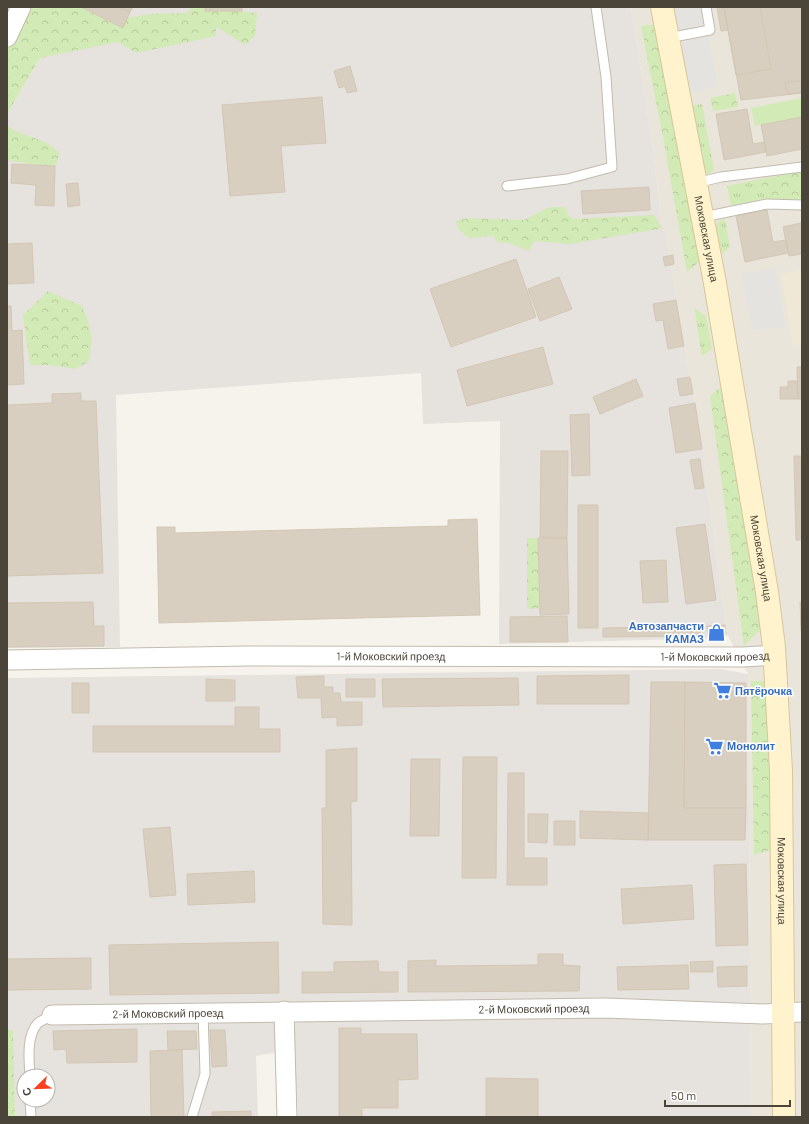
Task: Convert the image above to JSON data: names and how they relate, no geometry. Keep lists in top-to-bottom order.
{
  "streets": {
    "street": ["Моковская улица", "1-й Моковский проезд", "2-й Моковский проезд"]
  },
  "crossings": [
    ["Моковская улица", "1-й Моковский проезд"],
    ["Моковская улица", "2-й Моковский проезд"]
  ],
  "places": {
    "shop": ["Автозапчасти КАМАЗ"],
    "supermarket": ["Пятёрочка", "Монолит"]
  },
  "scale_bar": "50 m",
  "north": "bottom left"
}
